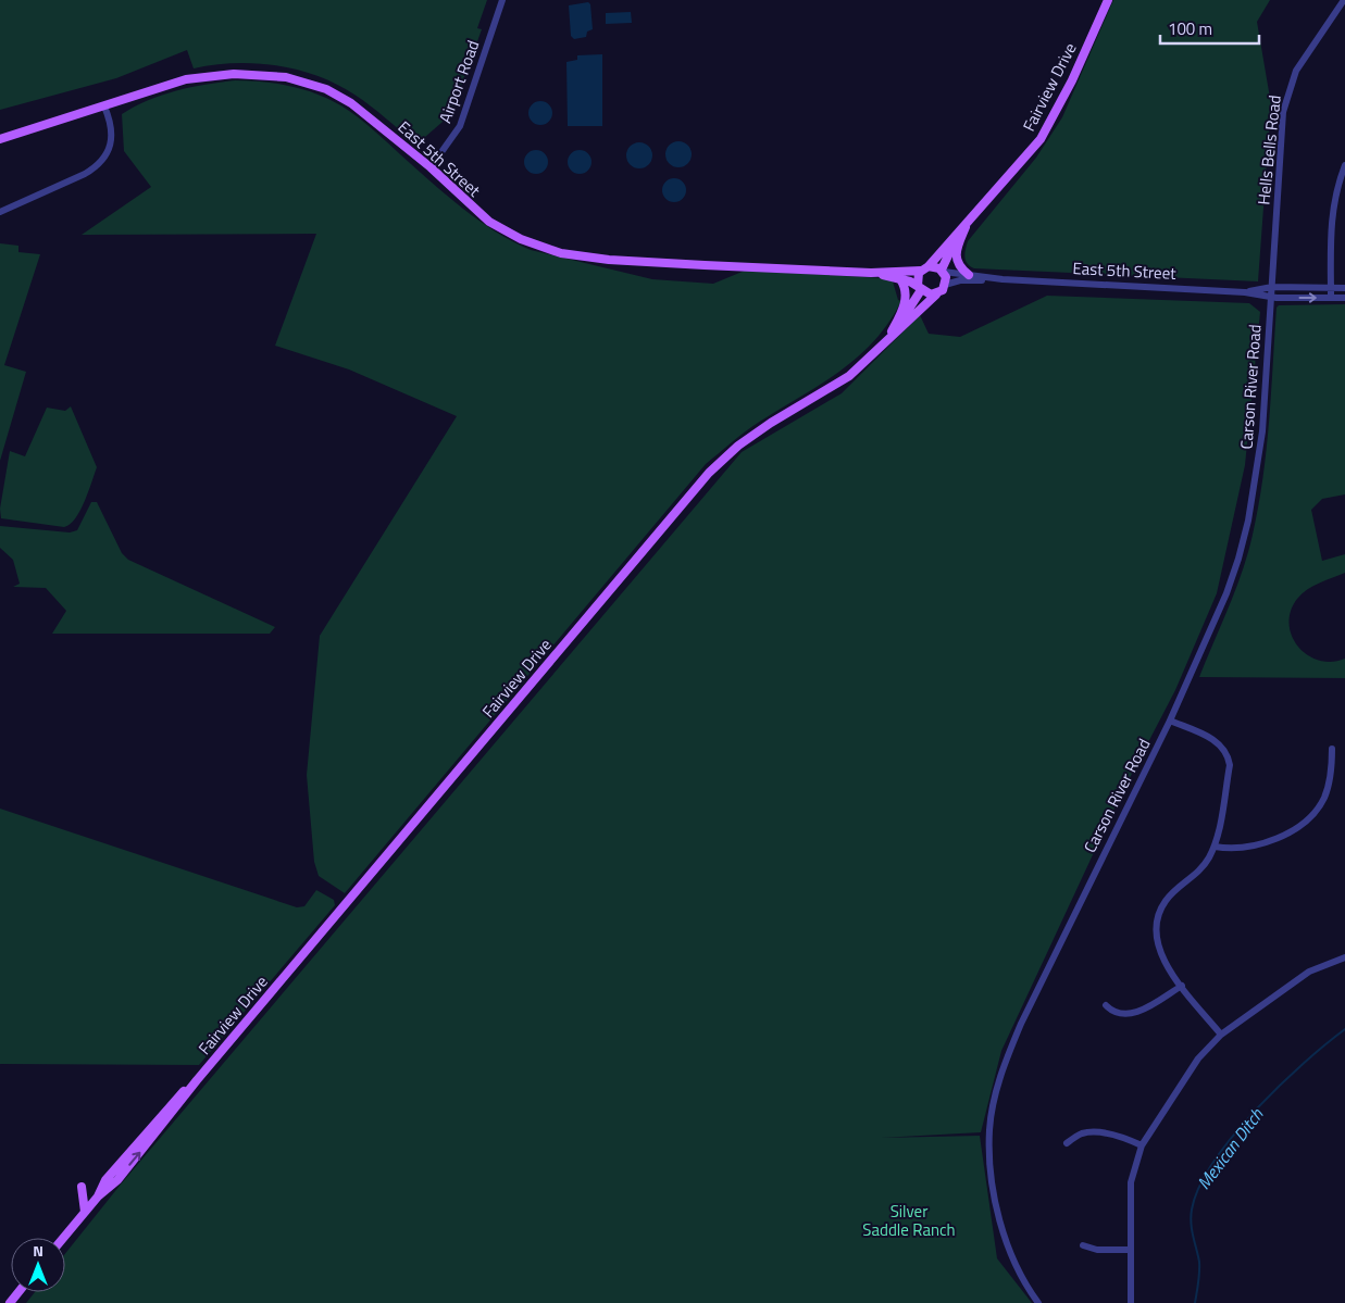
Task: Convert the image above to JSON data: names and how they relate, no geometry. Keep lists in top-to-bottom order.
{
  "streets": {
    "main road": ["Fairview Drive", "East 5th Street"],
    "street": ["Airport Road", "Hells Bells Road", "Carson River Road"]
  },
  "crossings": [
    ["Airport Road", "East 5th Street"],
    ["Fairview Drive", "East 5th Street"],
    ["Hells Bells Road", "East 5th Street"],
    ["Hells Bells Road", "Carson River Road"],
    ["East 5th Street", "Carson River Road"]
  ],
  "water": ["Mexican Ditch"],
  "parks": ["Silver Saddle Ranch"],
  "scale_bar": "100 m",
  "north": "top"
}
